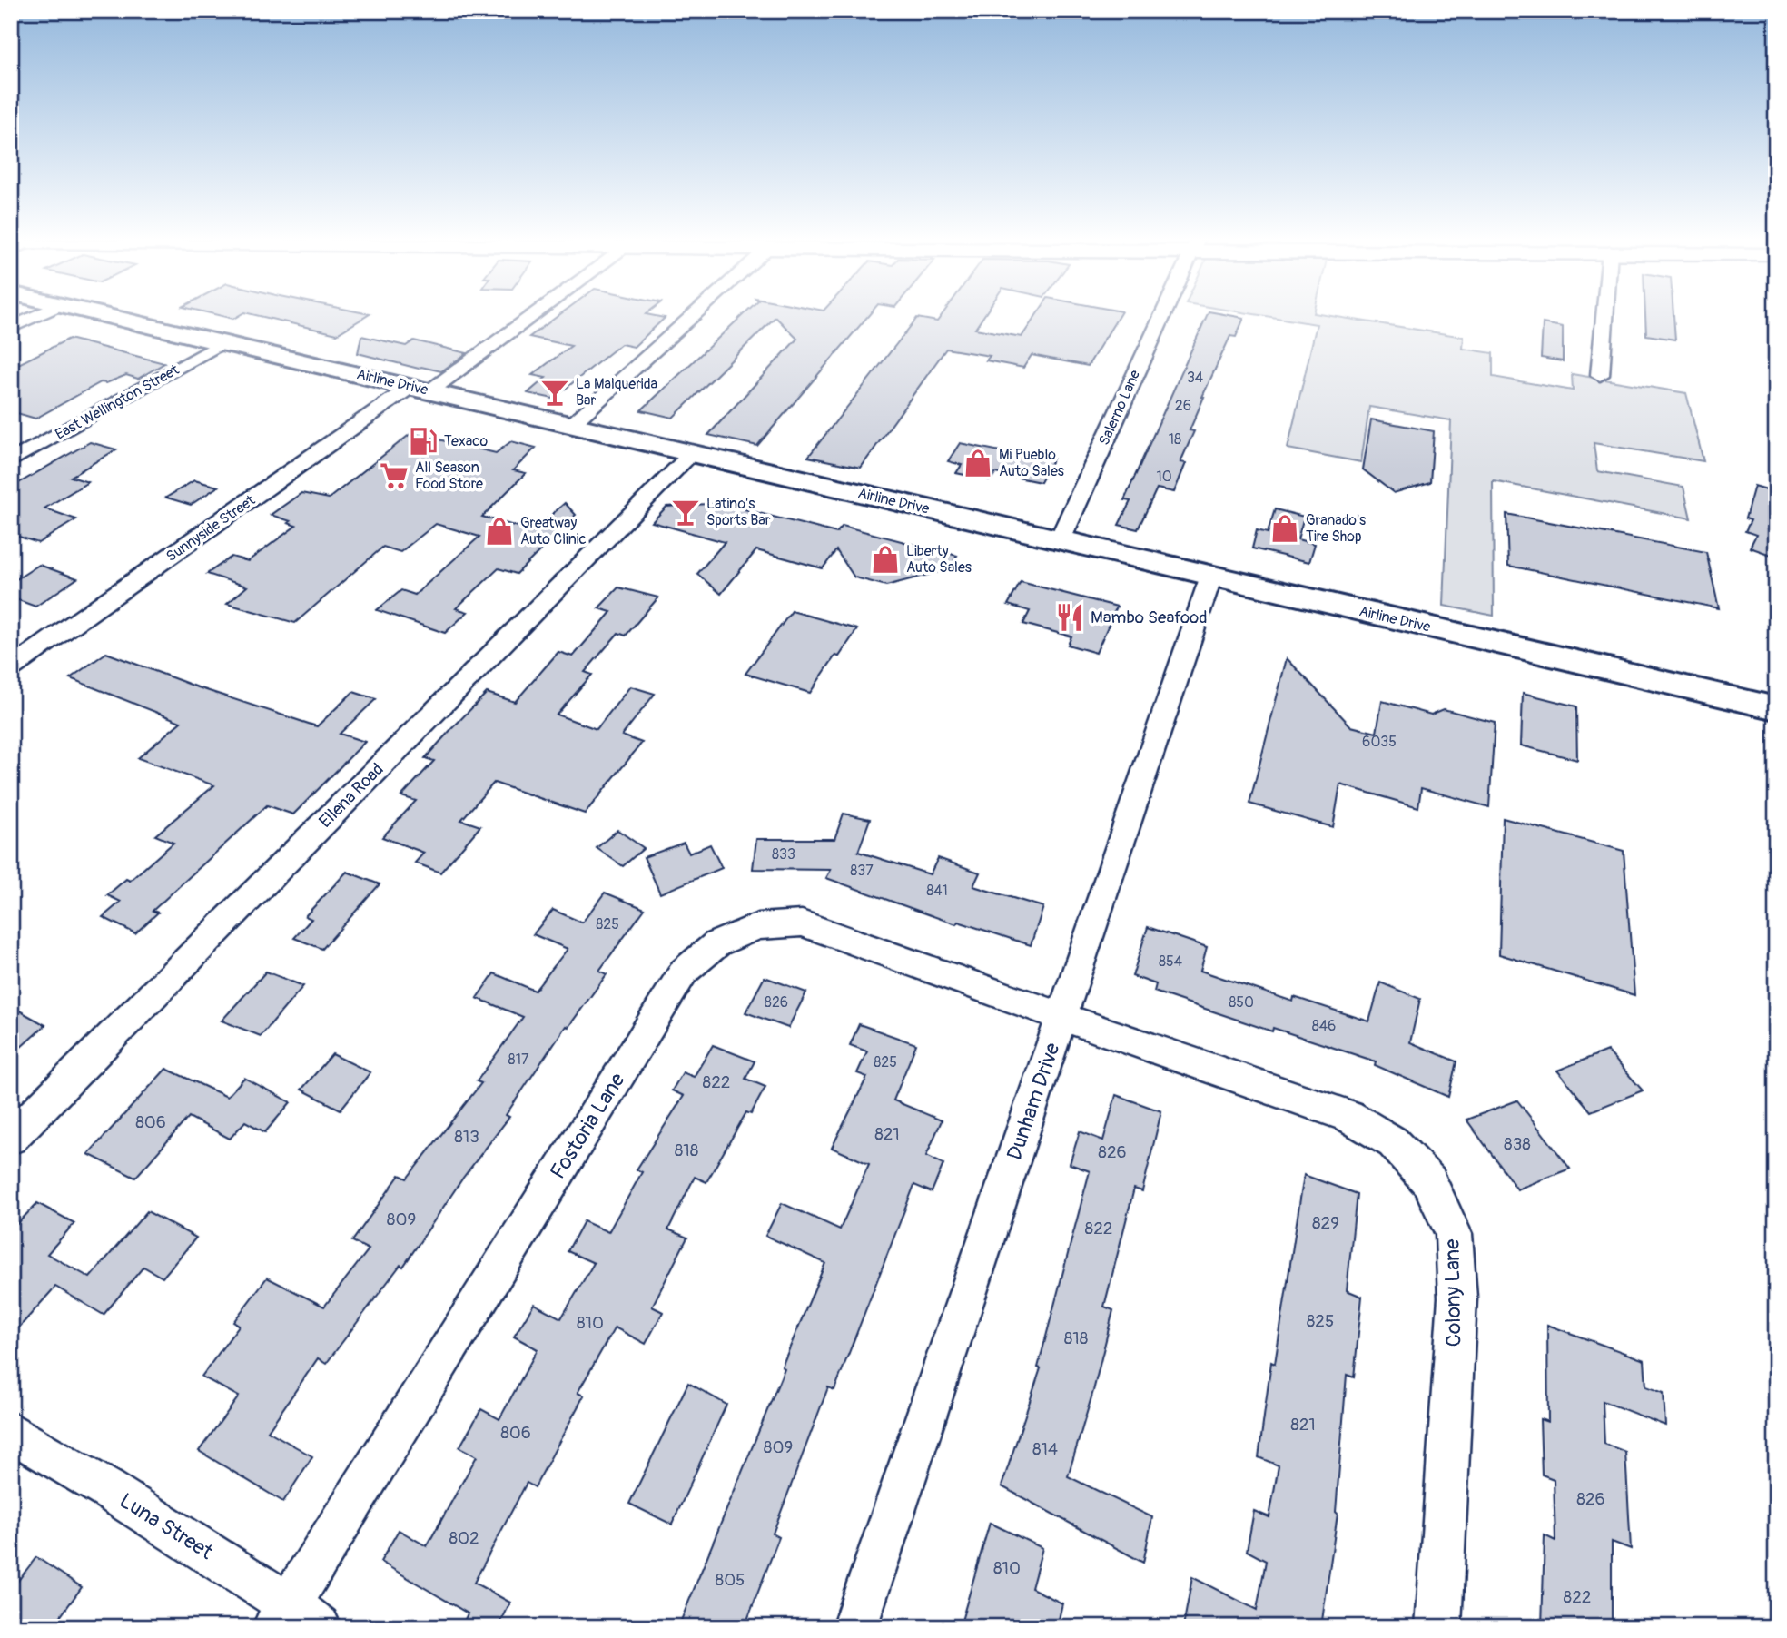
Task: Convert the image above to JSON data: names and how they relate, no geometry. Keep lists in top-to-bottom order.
{
  "streets": {
    "main road": ["Airline Drive"],
    "street": [
      "East Wellington Street",
      "Salerno Lane",
      "Sunnyside Street",
      "Ellena Road",
      "Dunham Drive",
      "Fostoria Lane",
      "Colony Lane",
      "Luna Street"
    ]
  },
  "crossings": [
    ["Airline Drive", "East Wellington Street"],
    ["Airline Drive", "Salerno Lane"],
    ["Airline Drive", "Sunnyside Street"],
    ["Airline Drive", "Ellena Road"],
    ["Airline Drive", "Dunham Drive"],
    ["Dunham Drive", "Fostoria Lane"],
    ["Dunham Drive", "Colony Lane"],
    ["Fostoria Lane", "Colony Lane"],
    ["Fostoria Lane", "Luna Street"]
  ],
  "places": {
    "bar": ["La Malquerida Bar", "Latino's Sports Bar"],
    "fuel station": ["Texaco"],
    "shop": [
      "Mi Pueblo Auto Sales",
      "Granado's Tire Shop",
      "Greatway Auto Clinic",
      "Liberty Auto Sales"
    ],
    "supermarket": ["All Season Food Store"],
    "restaurant": ["Mambo Seafood"]
  },
  "house_numbers": [
    "34",
    "26",
    "18",
    "10",
    "6035",
    "833",
    "837",
    "841",
    "825",
    "854",
    "826",
    "850",
    "846",
    "817",
    "825",
    "822",
    "806",
    "821",
    "813",
    "838",
    "818",
    "826",
    "809",
    "829",
    "822",
    "825",
    "810",
    "818",
    "821",
    "806",
    "809",
    "814",
    "826",
    "802",
    "810",
    "805",
    "822"
  ]
}
